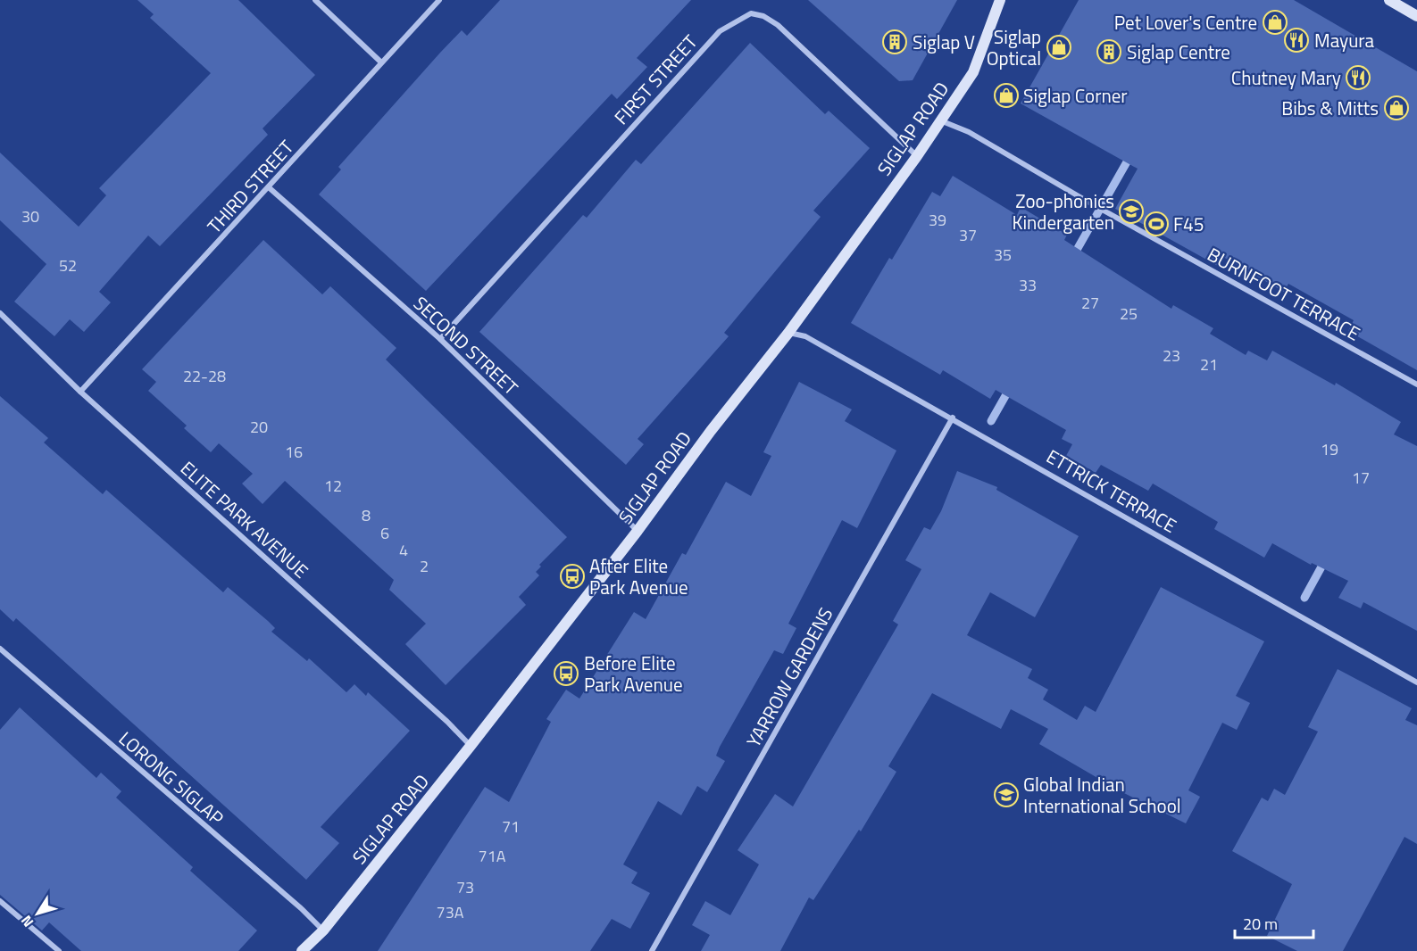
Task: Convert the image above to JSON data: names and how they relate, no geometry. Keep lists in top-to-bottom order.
{
  "streets": {
    "main road": ["SIGLAP ROAD"],
    "street": [
      "FIRST STREET",
      "THIRD STREET",
      "BURNFOOT TERRACE",
      "SECOND STREET",
      "ETTRICK TERRACE",
      "ELITE PARK AVENUE",
      "YARROW GARDENS",
      "LORONG SIGLAP"
    ]
  },
  "crossings": [
    ["FIRST STREET", "SIGLAP ROAD"],
    ["FIRST STREET", "SECOND STREET"],
    ["SIGLAP ROAD", "BURNFOOT TERRACE"],
    ["SIGLAP ROAD", "SECOND STREET"],
    ["SIGLAP ROAD", "ETTRICK TERRACE"],
    ["SIGLAP ROAD", "ELITE PARK AVENUE"],
    ["SIGLAP ROAD", "LORONG SIGLAP"],
    ["THIRD STREET", "SECOND STREET"],
    ["THIRD STREET", "ELITE PARK AVENUE"],
    ["ETTRICK TERRACE", "YARROW GARDENS"]
  ],
  "places": {
    "shop": [
      "Pet Lover's Centre",
      "Siglap Optical",
      "Siglap Corner",
      "Bibs & Mitts"
    ],
    "restaurant": ["Mayura", "Chutney Mary"],
    "building": ["Siglap V", "Siglap Centre"],
    "school or university": ["Zoo-phonics Kindergarten", "Global Indian International School"],
    "sports": ["F45"],
    "bus stop": ["After Elite Park Avenue", "Before Elite Park Avenue"]
  },
  "house_numbers": [
    "30",
    "39",
    "37",
    "35",
    "52",
    "33",
    "27",
    "25",
    "23",
    "21",
    "22-28",
    "20",
    "19",
    "16",
    "17",
    "12",
    "8",
    "6",
    "4",
    "2",
    "71",
    "71A",
    "73",
    "73A"
  ],
  "scale_bar": "20 m",
  "north": "bottom left"
}
